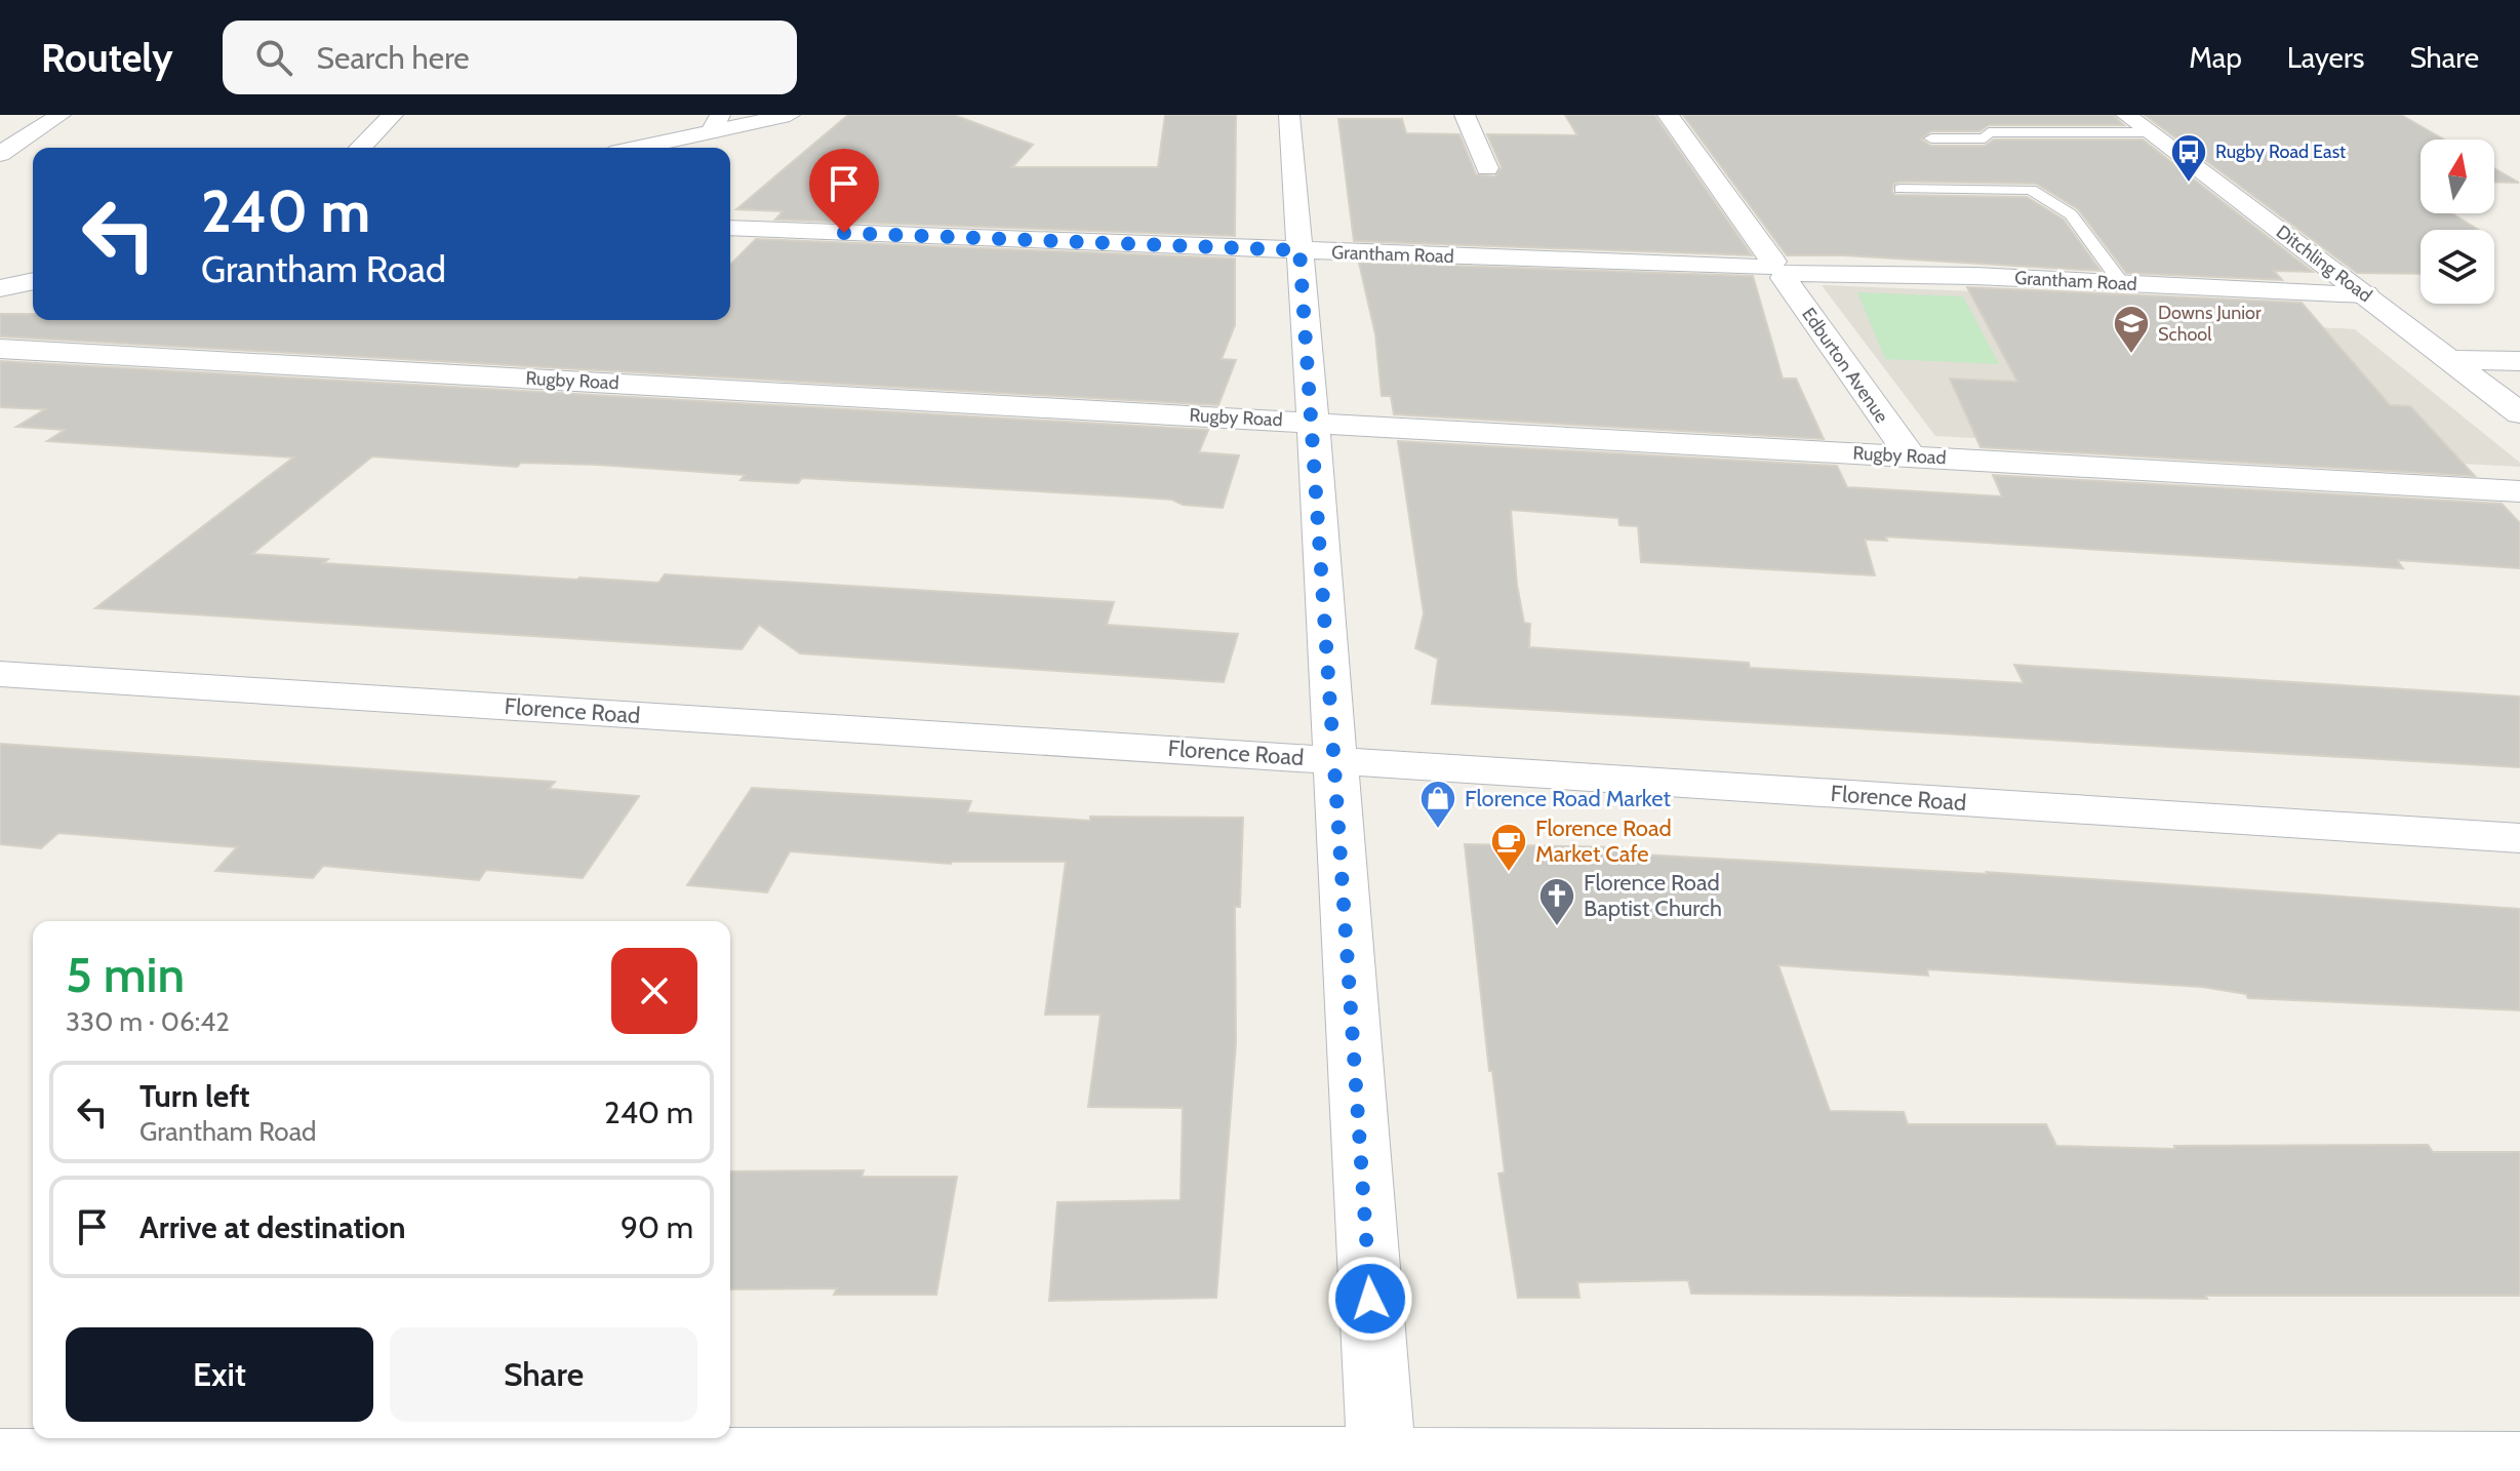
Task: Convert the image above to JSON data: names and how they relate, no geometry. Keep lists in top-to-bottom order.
{
  "streets": {
    "street": [
      "Grantham Road",
      "Ditchling Road",
      "Edburton Avenue",
      "Rugby Road",
      "Florence Road"
    ]
  },
  "crossings": [
    ["Grantham Road", "Ditchling Road"],
    ["Grantham Road", "Edburton Avenue"],
    ["Edburton Avenue", "Rugby Road"]
  ],
  "places": {
    "bus stop": ["Rugby Road East"],
    "school or university": ["Downs Junior School"],
    "shop": ["Florence Road Market"],
    "cafe": ["Florence Road Market Cafe"],
    "church": ["Florence Road Baptist Church"]
  },
  "north": "top",
  "page": {
    "header": "Routely",
    "search": "Search here",
    "nav": ["Map", "Layers", "Share"],
    "turn": ["240 m", "Grantham Road"],
    "heading": ["5 min", "330 m · 06:42"],
    "list": [
      {
        "name": "Turn left",
        "note": "Grantham Road",
        "value": "240 m"
      },
      {
        "name": "Arrive at destination",
        "value": "90 m"
      }
    ],
    "buttons": ["Exit", "Share"]
  }
}
